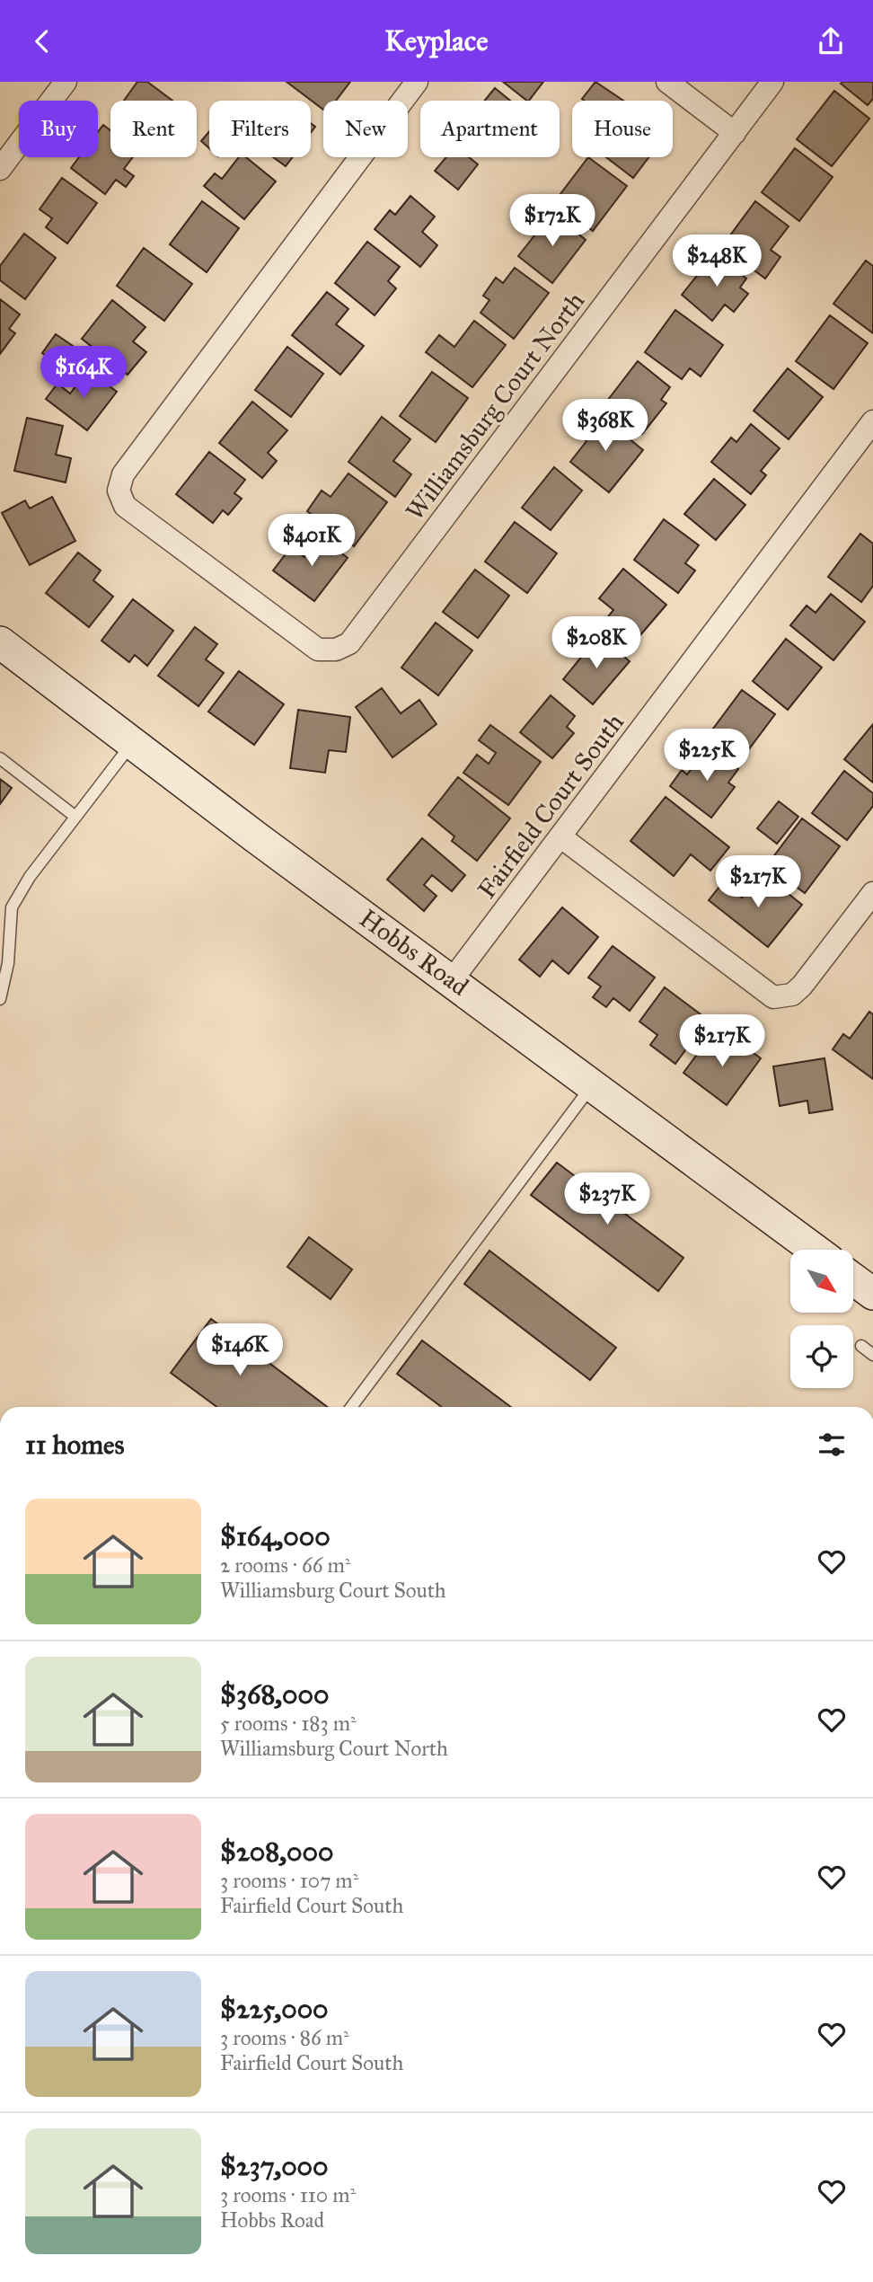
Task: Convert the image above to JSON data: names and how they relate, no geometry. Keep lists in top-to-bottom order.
{
  "streets": {
    "street": ["Williamsburg Court North", "Fairfield Court South", "Hobbs Road"]
  },
  "crossings": [
    ["Fairfield Court South", "Hobbs Road"]
  ],
  "north": "bottom right",
  "page": {
    "header": "Keyplace",
    "chip": [
      "Buy",
      "Rent",
      "Filters",
      "New",
      "Apartment",
      "House"
    ],
    "price": [
      "$172K",
      "$248K",
      "$164K",
      "$368K",
      "$401K",
      "$208K",
      "$225K",
      "$217K",
      "$217K",
      "$237K",
      "$146K"
    ],
    "heading": "11 homes",
    "list": [
      {
        "name": "$164,000",
        "note": "2 rooms · 66 m² · Williamsburg Court South"
      },
      {
        "name": "$368,000",
        "note": "5 rooms · 183 m² · Williamsburg Court North"
      },
      {
        "name": "$208,000",
        "note": "3 rooms · 107 m² · Fairfield Court South"
      },
      {
        "name": "$225,000",
        "note": "3 rooms · 86 m² · Fairfield Court South"
      },
      {
        "name": "$237,000",
        "note": "3 rooms · 110 m² · Hobbs Road"
      }
    ]
  }
}
